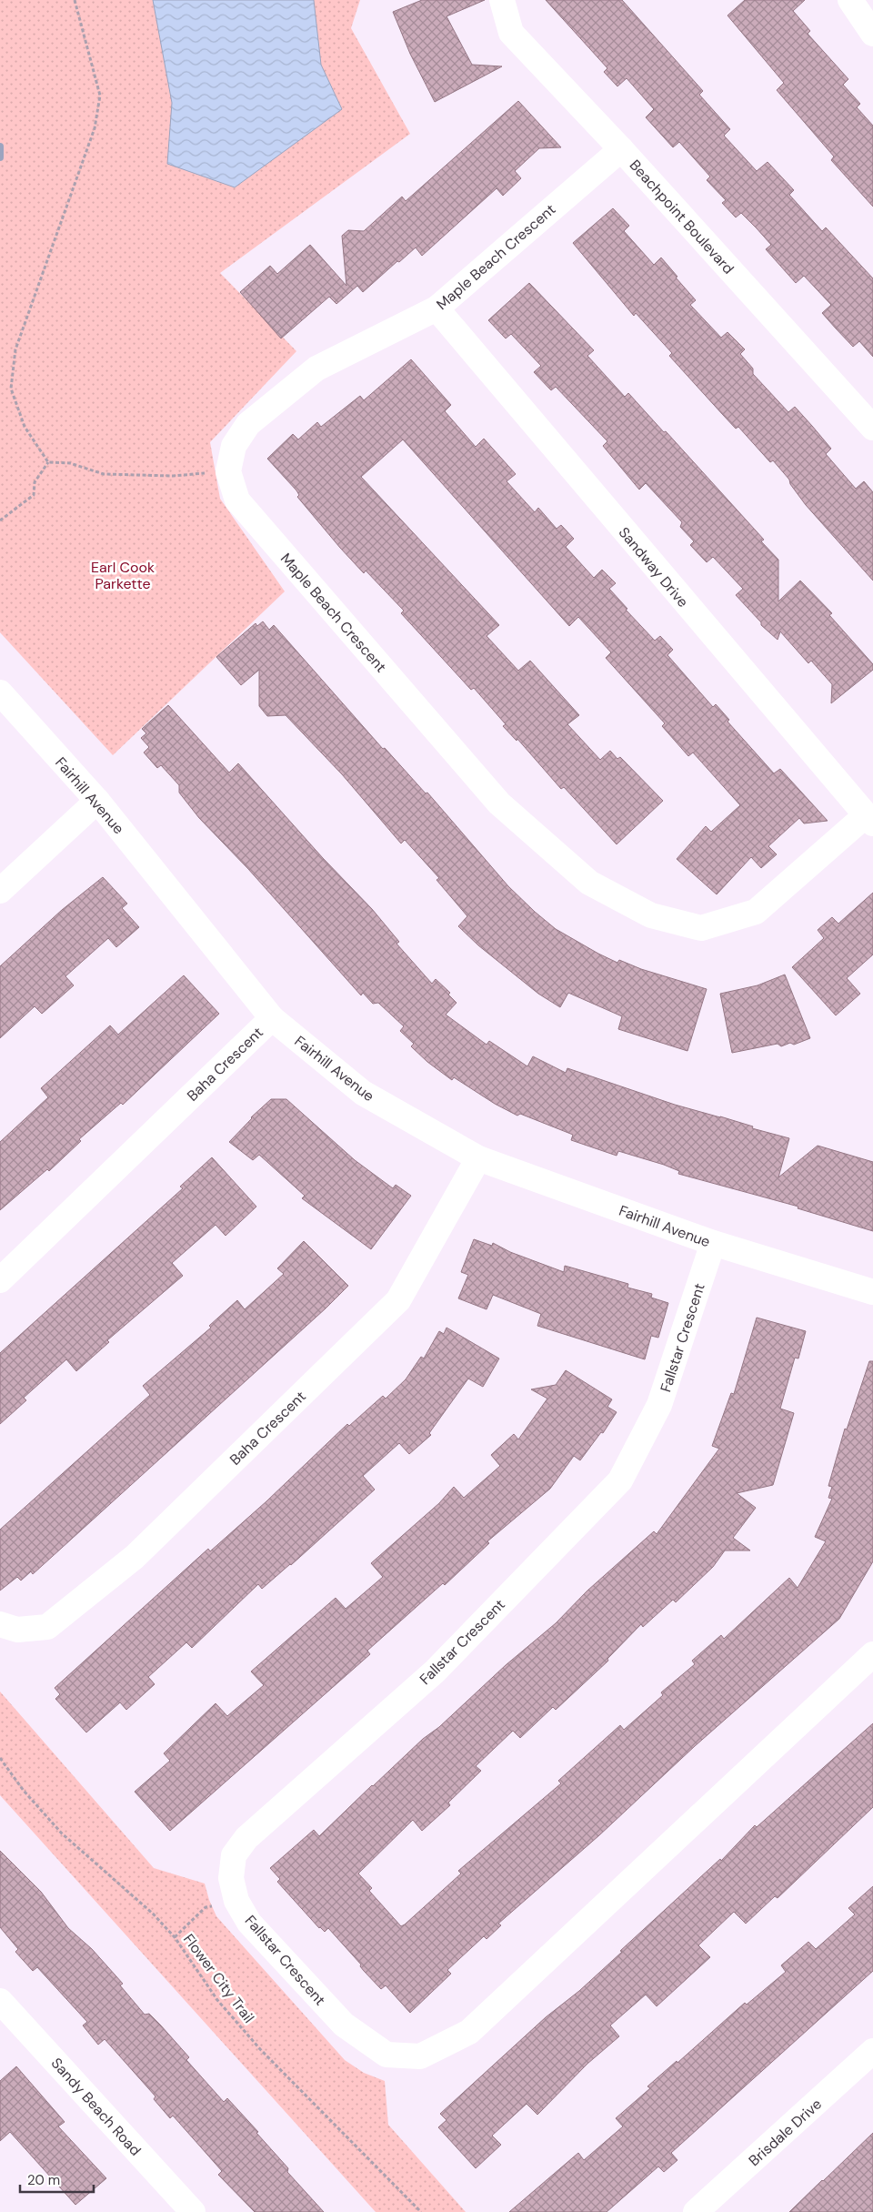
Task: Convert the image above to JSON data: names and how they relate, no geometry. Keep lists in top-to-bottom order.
{
  "streets": {
    "street": [
      "Beachpoint Boulevard",
      "Maple Beach Crescent",
      "Sandway Drive",
      "Fairhill Avenue",
      "Baha Crescent",
      "Fallstar Crescent",
      "Sandy Beach Road",
      "Brisdale Drive"
    ],
    "path": ["Flower City Trail"]
  },
  "crossings": [
    ["Beachpoint Boulevard", "Maple Beach Crescent"],
    ["Maple Beach Crescent", "Sandway Drive"],
    ["Fairhill Avenue", "Baha Crescent"],
    ["Fairhill Avenue", "Fallstar Crescent"]
  ],
  "parks": ["Earl Cook Parkette"],
  "scale_bar": "20 m"
}
